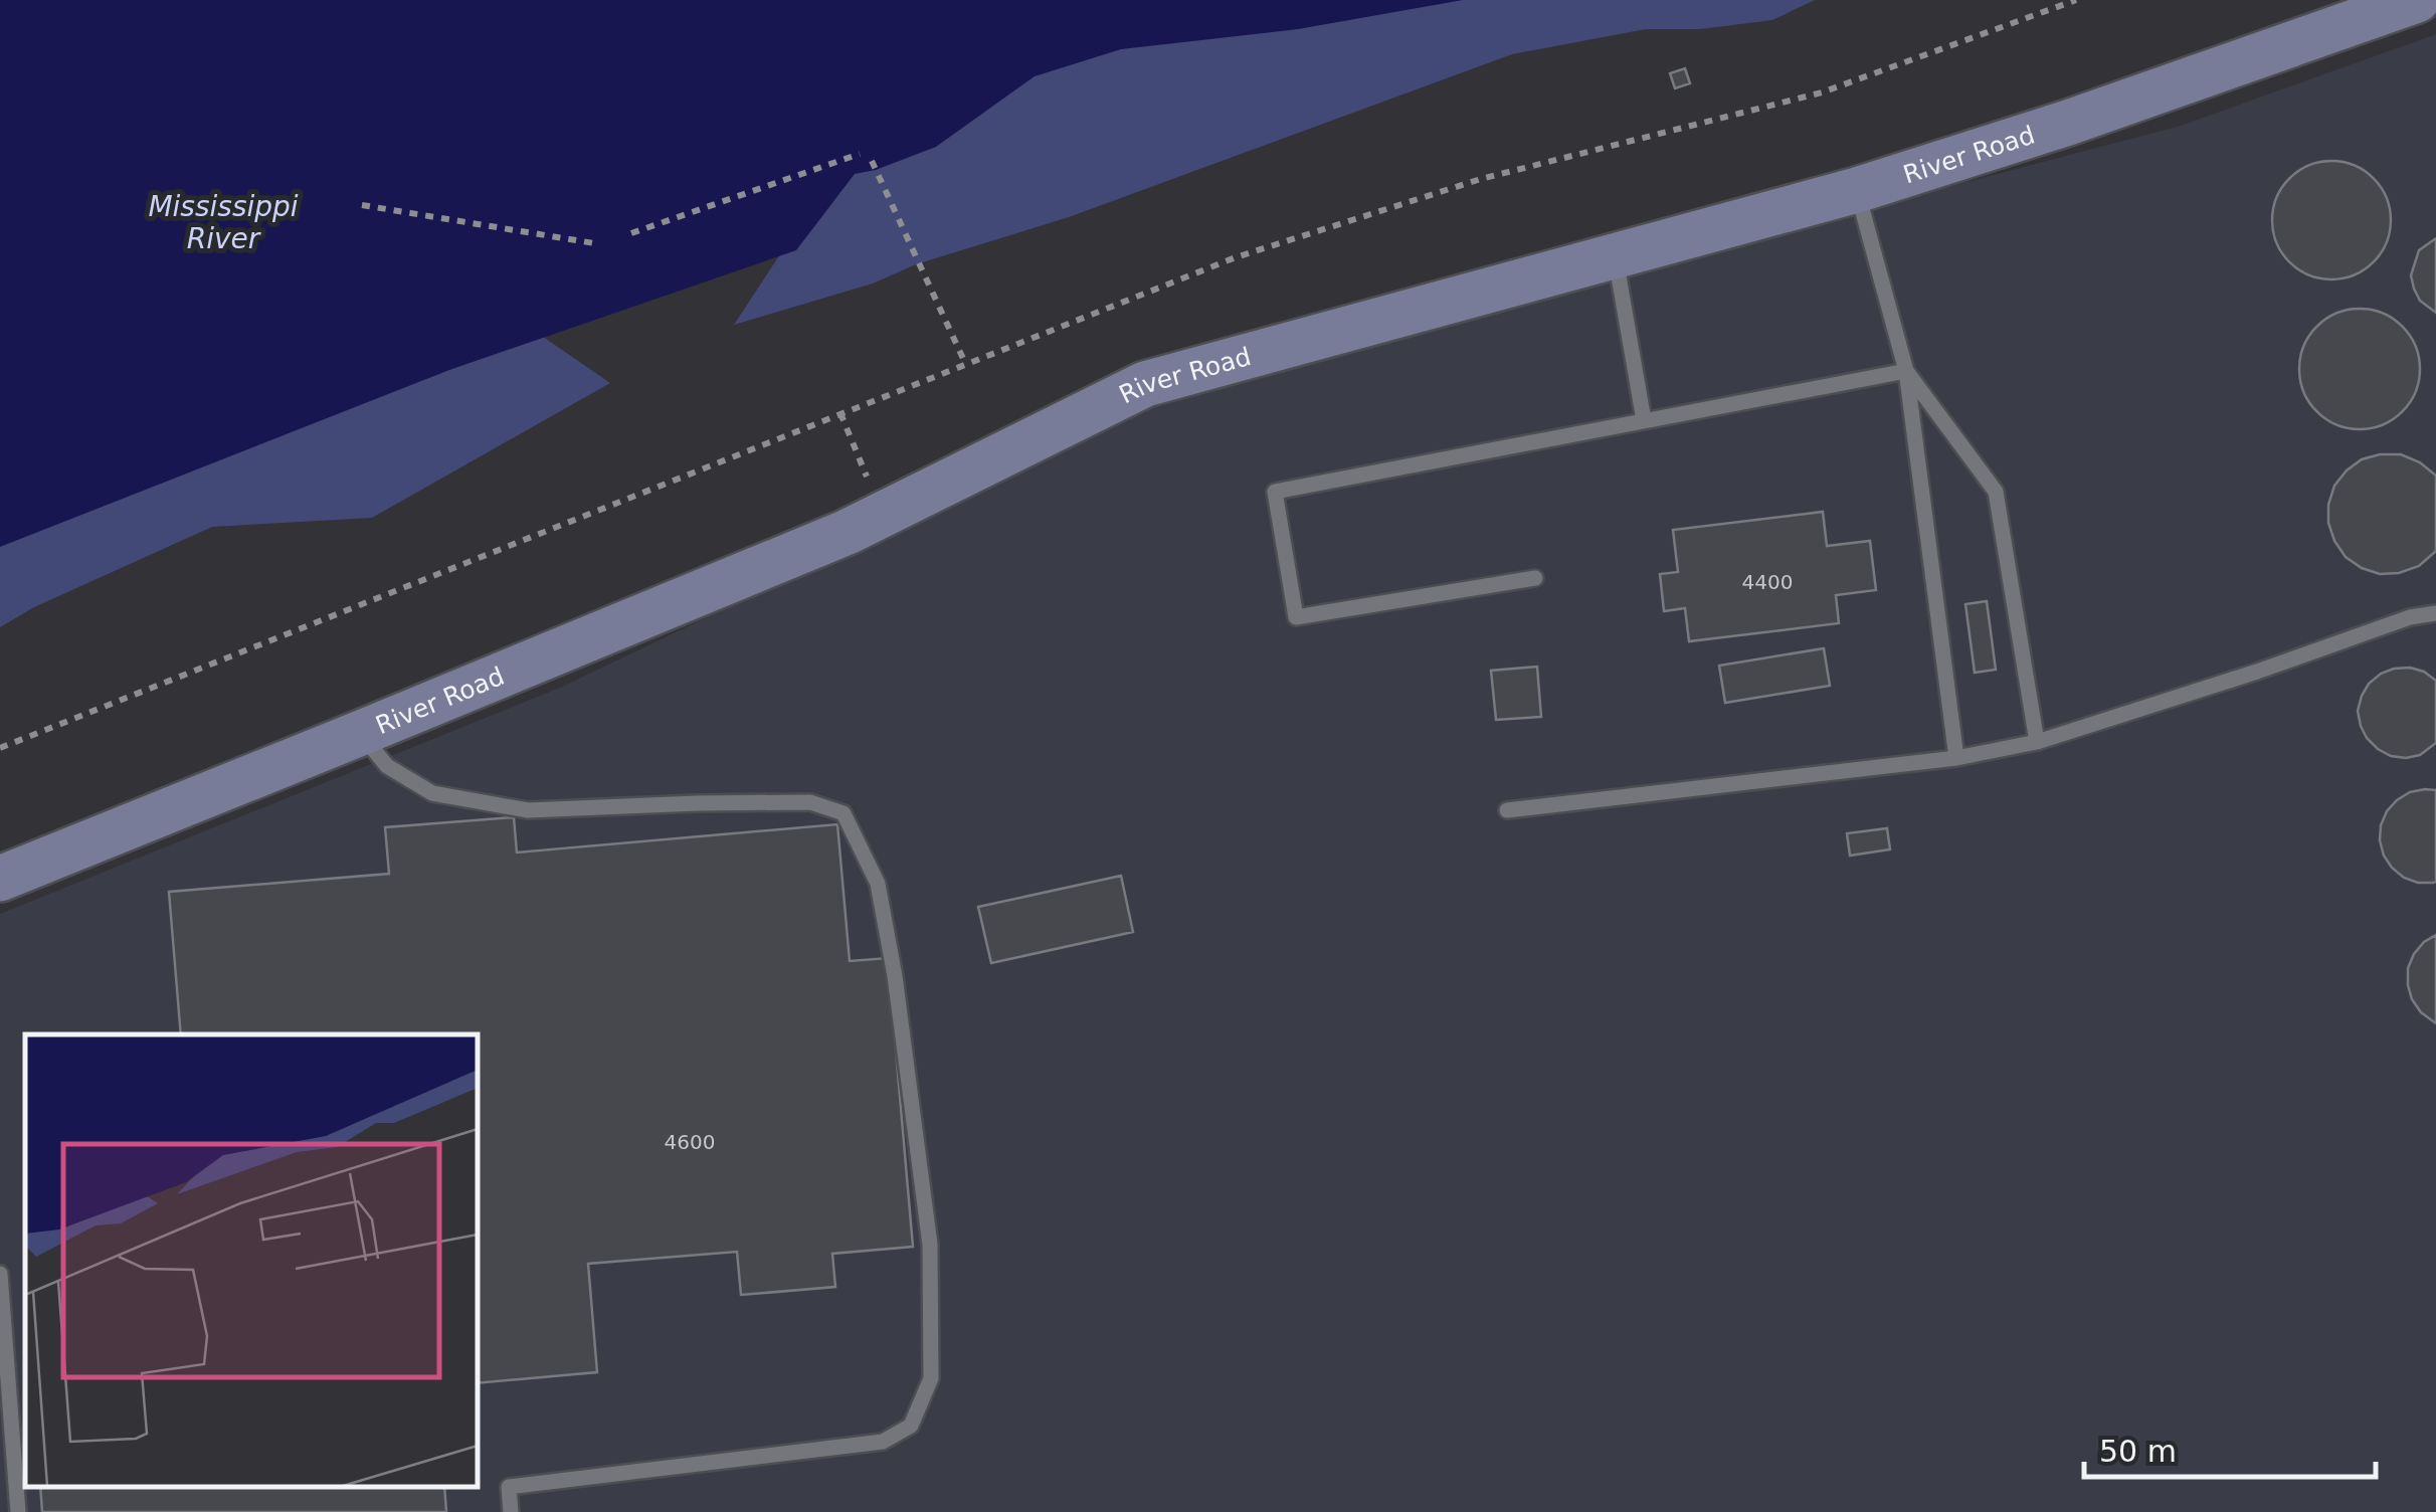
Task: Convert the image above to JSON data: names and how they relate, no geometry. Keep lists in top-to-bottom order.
{
  "streets": {
    "main road": ["River Road"]
  },
  "water": ["Mississippi River"],
  "house_numbers": ["4400", "4600"],
  "scale_bar": "50 m"
}
